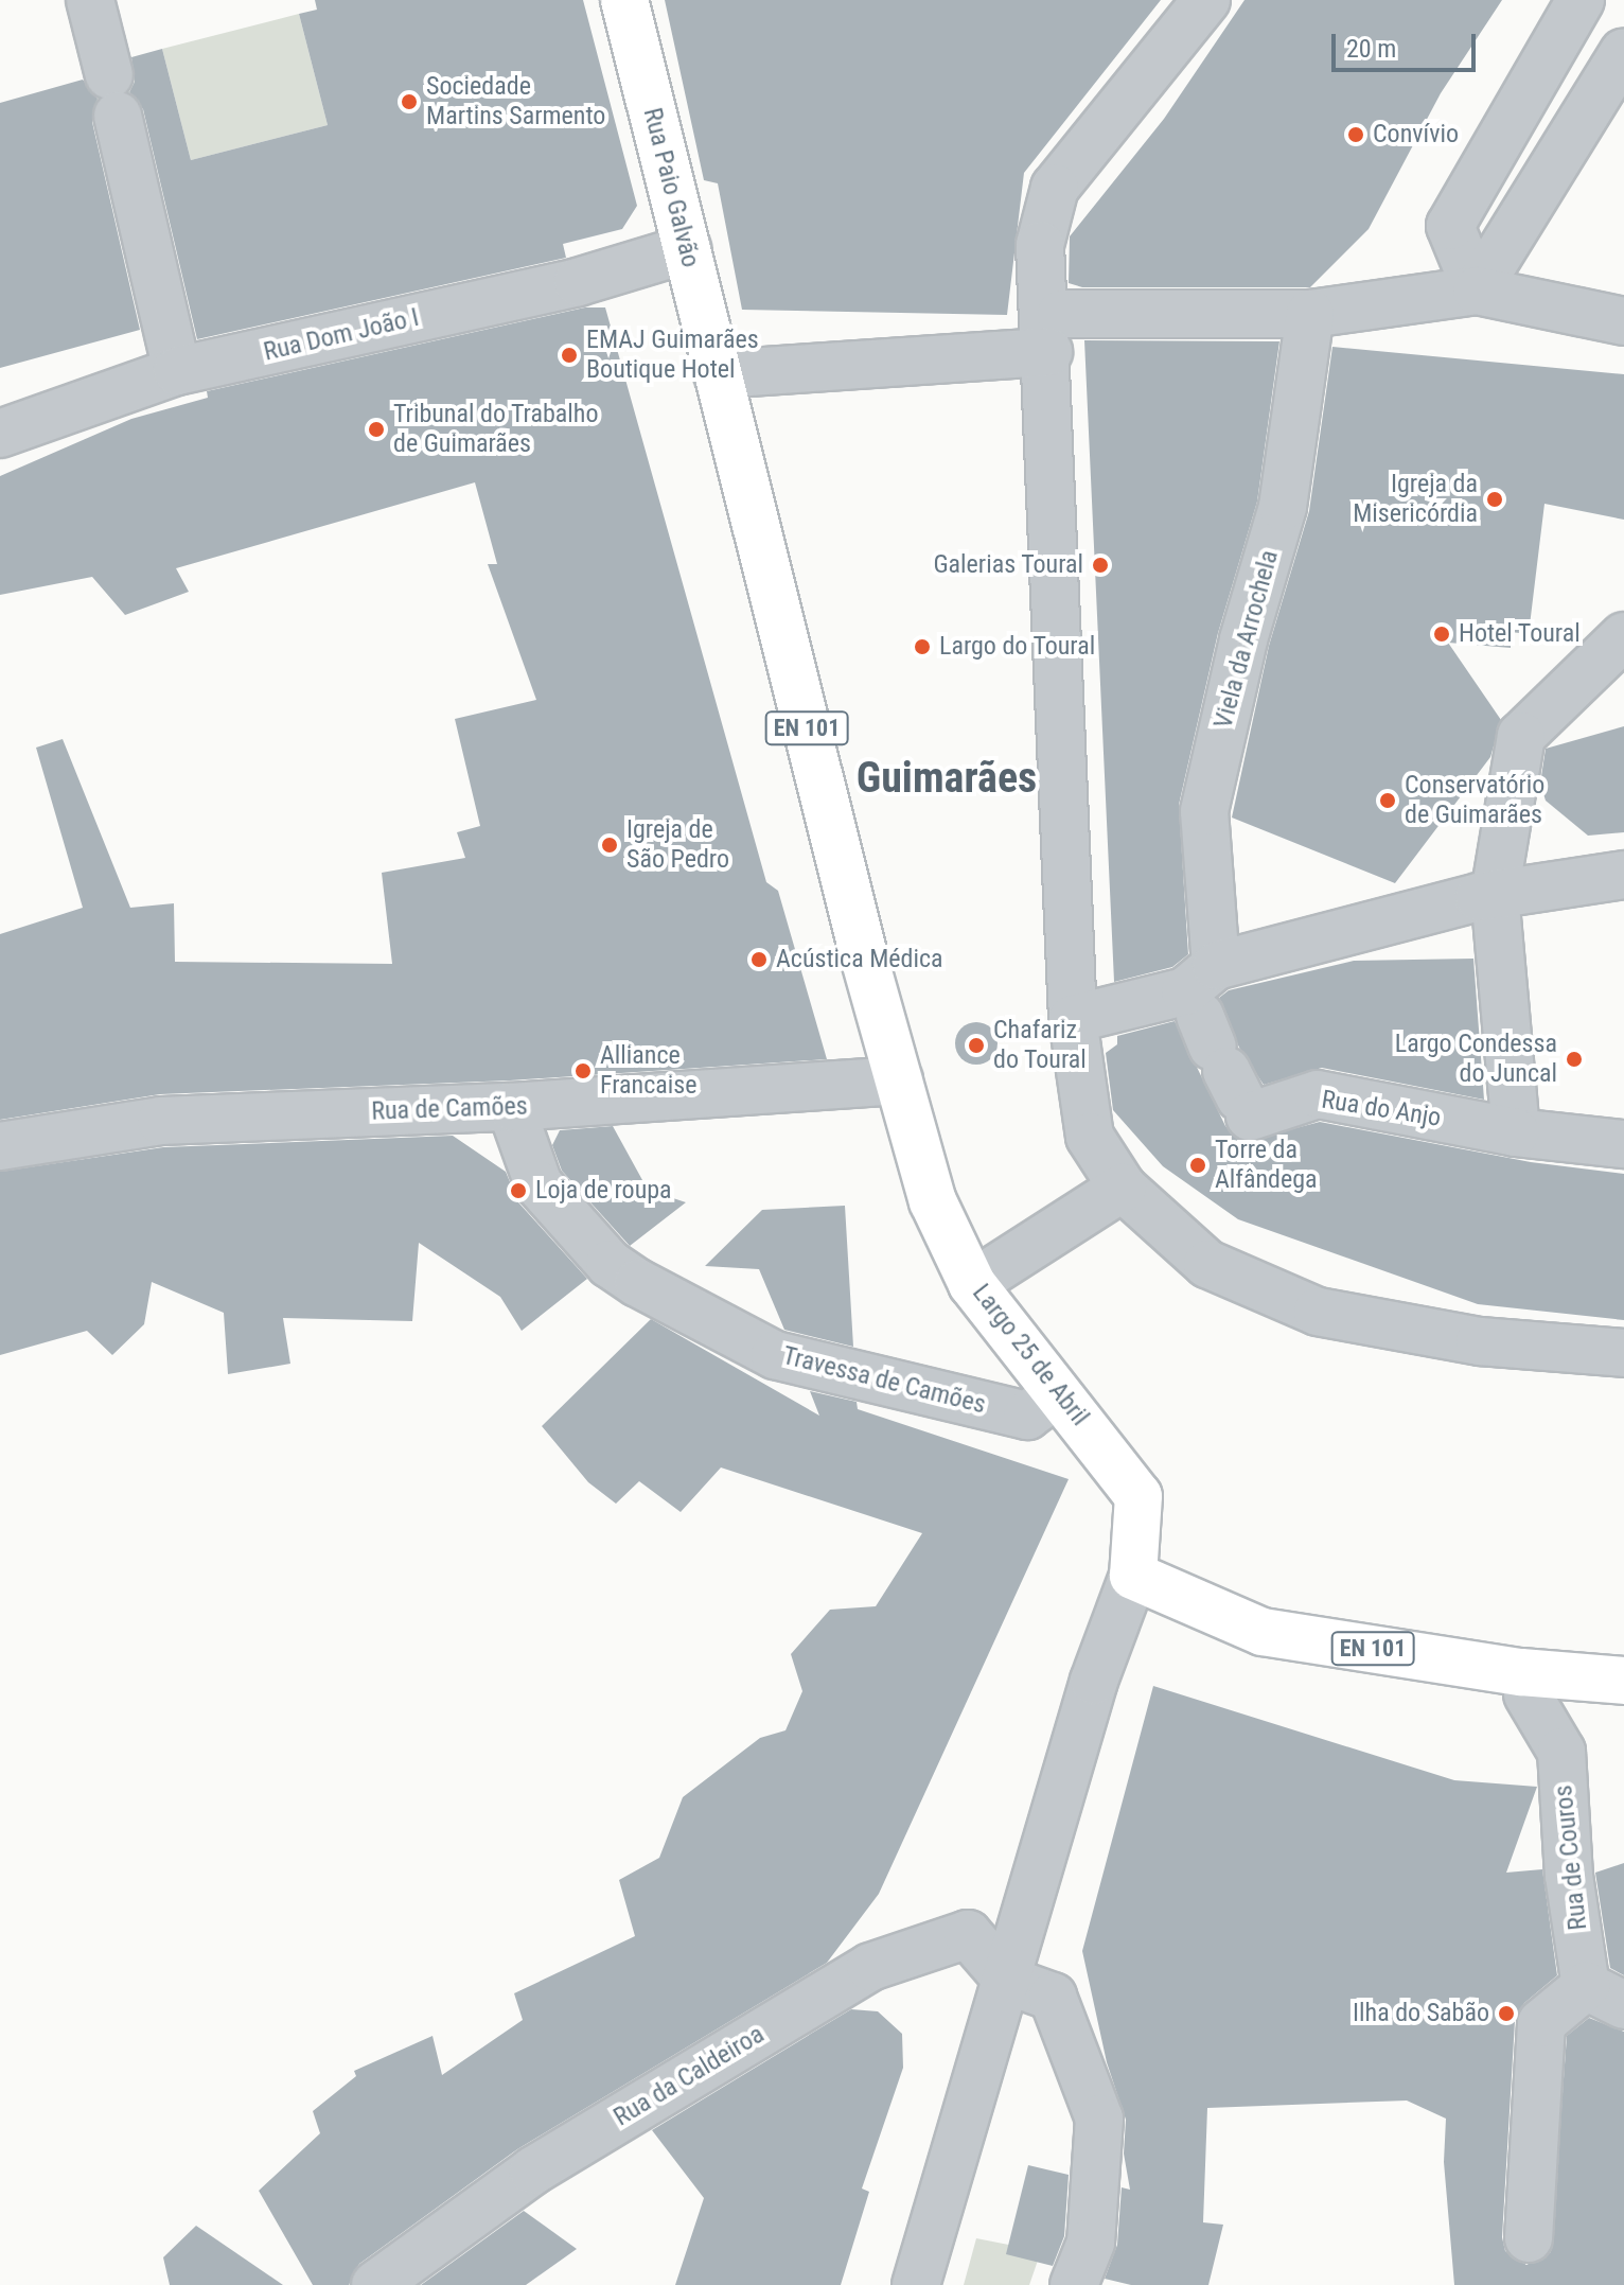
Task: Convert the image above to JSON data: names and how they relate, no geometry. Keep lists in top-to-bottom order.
{
  "streets": {
    "main road": ["Rua Paio Galvão", "EN 101", "Largo 25 de Abril"],
    "street": [
      "Rua Dom João I",
      "Viela da Arrochela",
      "Rua de Camões",
      "Rua do Anjo",
      "Travessa de Camões",
      "Rua de Couros",
      "Rua da Caldeiroa"
    ]
  },
  "crossings": [
    ["Rua Paio Galvão", "Rua Dom João I"],
    ["Rua Paio Galvão", "EN 101"],
    ["Viela da Arrochela", "Rua do Anjo"],
    ["EN 101", "Rua de Camões"],
    ["EN 101", "Largo 25 de Abril"],
    ["Rua de Camões", "Largo 25 de Abril"],
    ["Rua de Camões", "Travessa de Camões"],
    ["Largo 25 de Abril", "Travessa de Camões"]
  ],
  "districts": ["Guimarães"],
  "places": [
    "Sociedade Martins Sarmento",
    "Convívio",
    "EMAJ Guimarães Boutique Hotel",
    "Tribunal do Trabalho de Guimarães",
    "Igreja da Misericórdia",
    "Galerias Toural",
    "Hotel Toural",
    "Largo do Toural",
    "Conservatório de Guimarães",
    "Igreja de São Pedro",
    "Acústica Médica",
    "Chafariz do Toural",
    "Largo Condessa do Juncal",
    "Alliance Francaise",
    "Torre da Alfândega",
    "Loja de roupa",
    "Ilha do Sabão"
  ],
  "scale_bar": "20 m"
}
